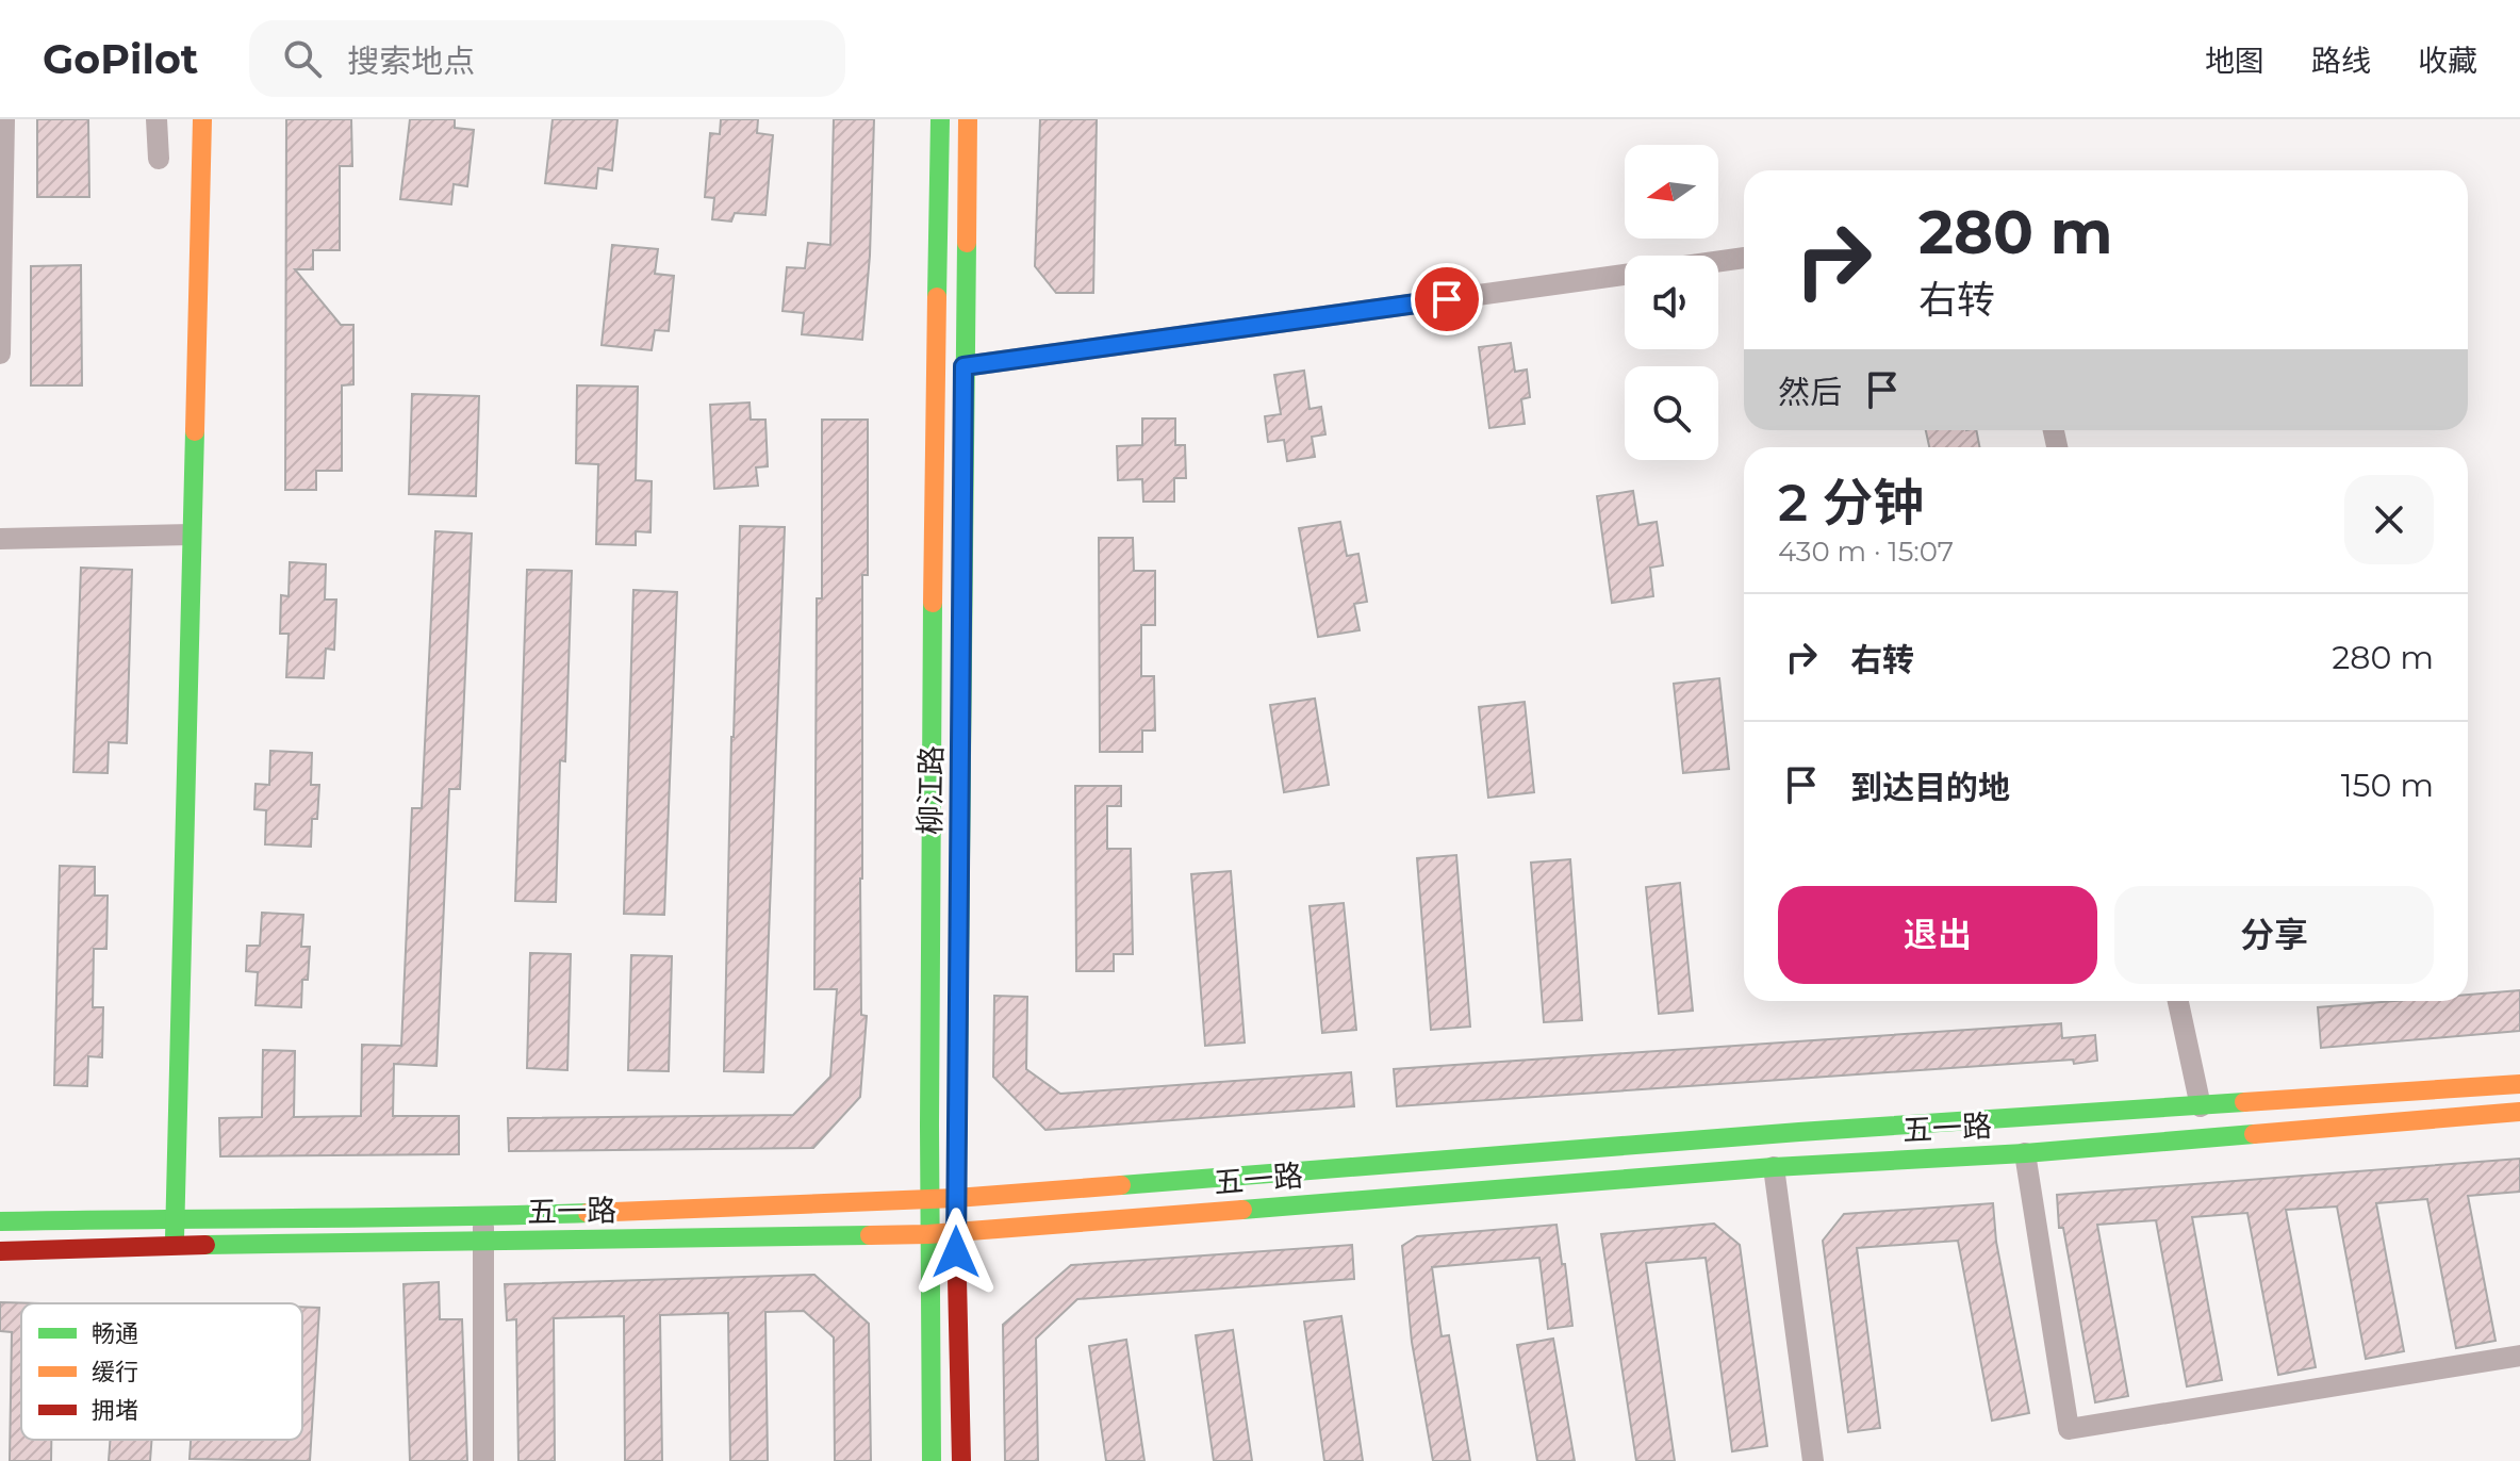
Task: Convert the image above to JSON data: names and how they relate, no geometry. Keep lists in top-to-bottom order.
{
  "streets": {
    "street": ["柳江路", "五一路"]
  },
  "crossings": [
    ["柳江路", "五一路"]
  ],
  "legend": ["畅通", "缓行", "拥堵"],
  "north": "left",
  "page": {
    "header": "GoPilot",
    "search": "搜索地点",
    "nav": ["地图", "路线", "收藏"],
    "turn": ["280 m", "右转"],
    "then": "然后",
    "heading": ["2 分钟", "430 m · 15:07"],
    "list": [
      {
        "name": "右转",
        "value": "280 m"
      },
      {
        "name": "到达目的地",
        "value": "150 m"
      }
    ],
    "buttons": ["退出", "分享"]
  }
}
